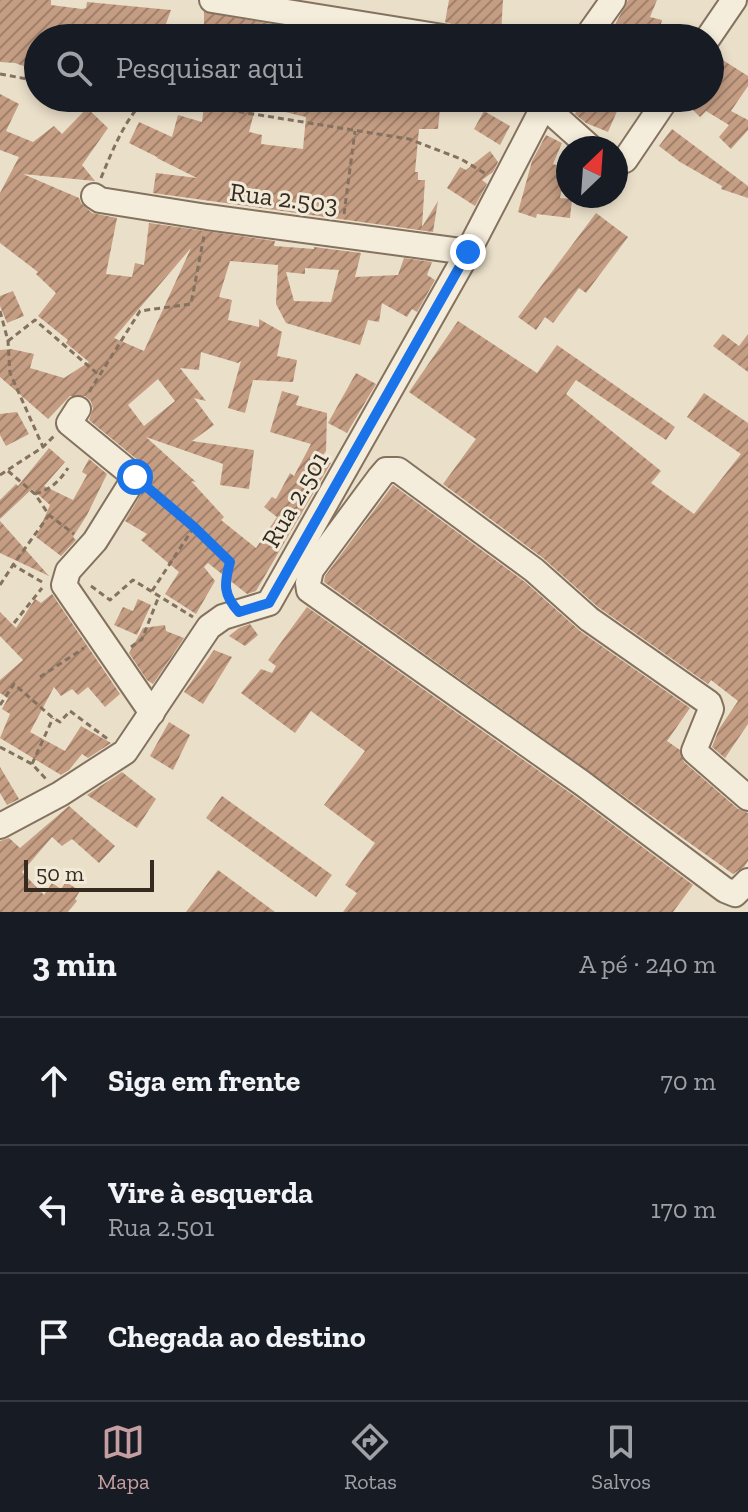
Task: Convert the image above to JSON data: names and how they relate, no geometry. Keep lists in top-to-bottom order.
{
  "streets": {
    "street": ["Rua 2.503", "Rua 2.501"]
  },
  "crossings": [
    ["Rua 2.503", "Rua 2.501"]
  ],
  "scale_bar": "50 m",
  "north": "top right",
  "page": {
    "search": "Pesquisar aqui",
    "scale": "50 m",
    "heading": ["3 min", "A pé · 240 m"],
    "list": [
      ["Siga em frente", "70 m"],
      ["Vire à esquerda", "Rua 2.501", "170 m"],
      "Chegada ao destino"
    ],
    "nav": ["Mapa", "Rotas", "Salvos"]
  }
}
